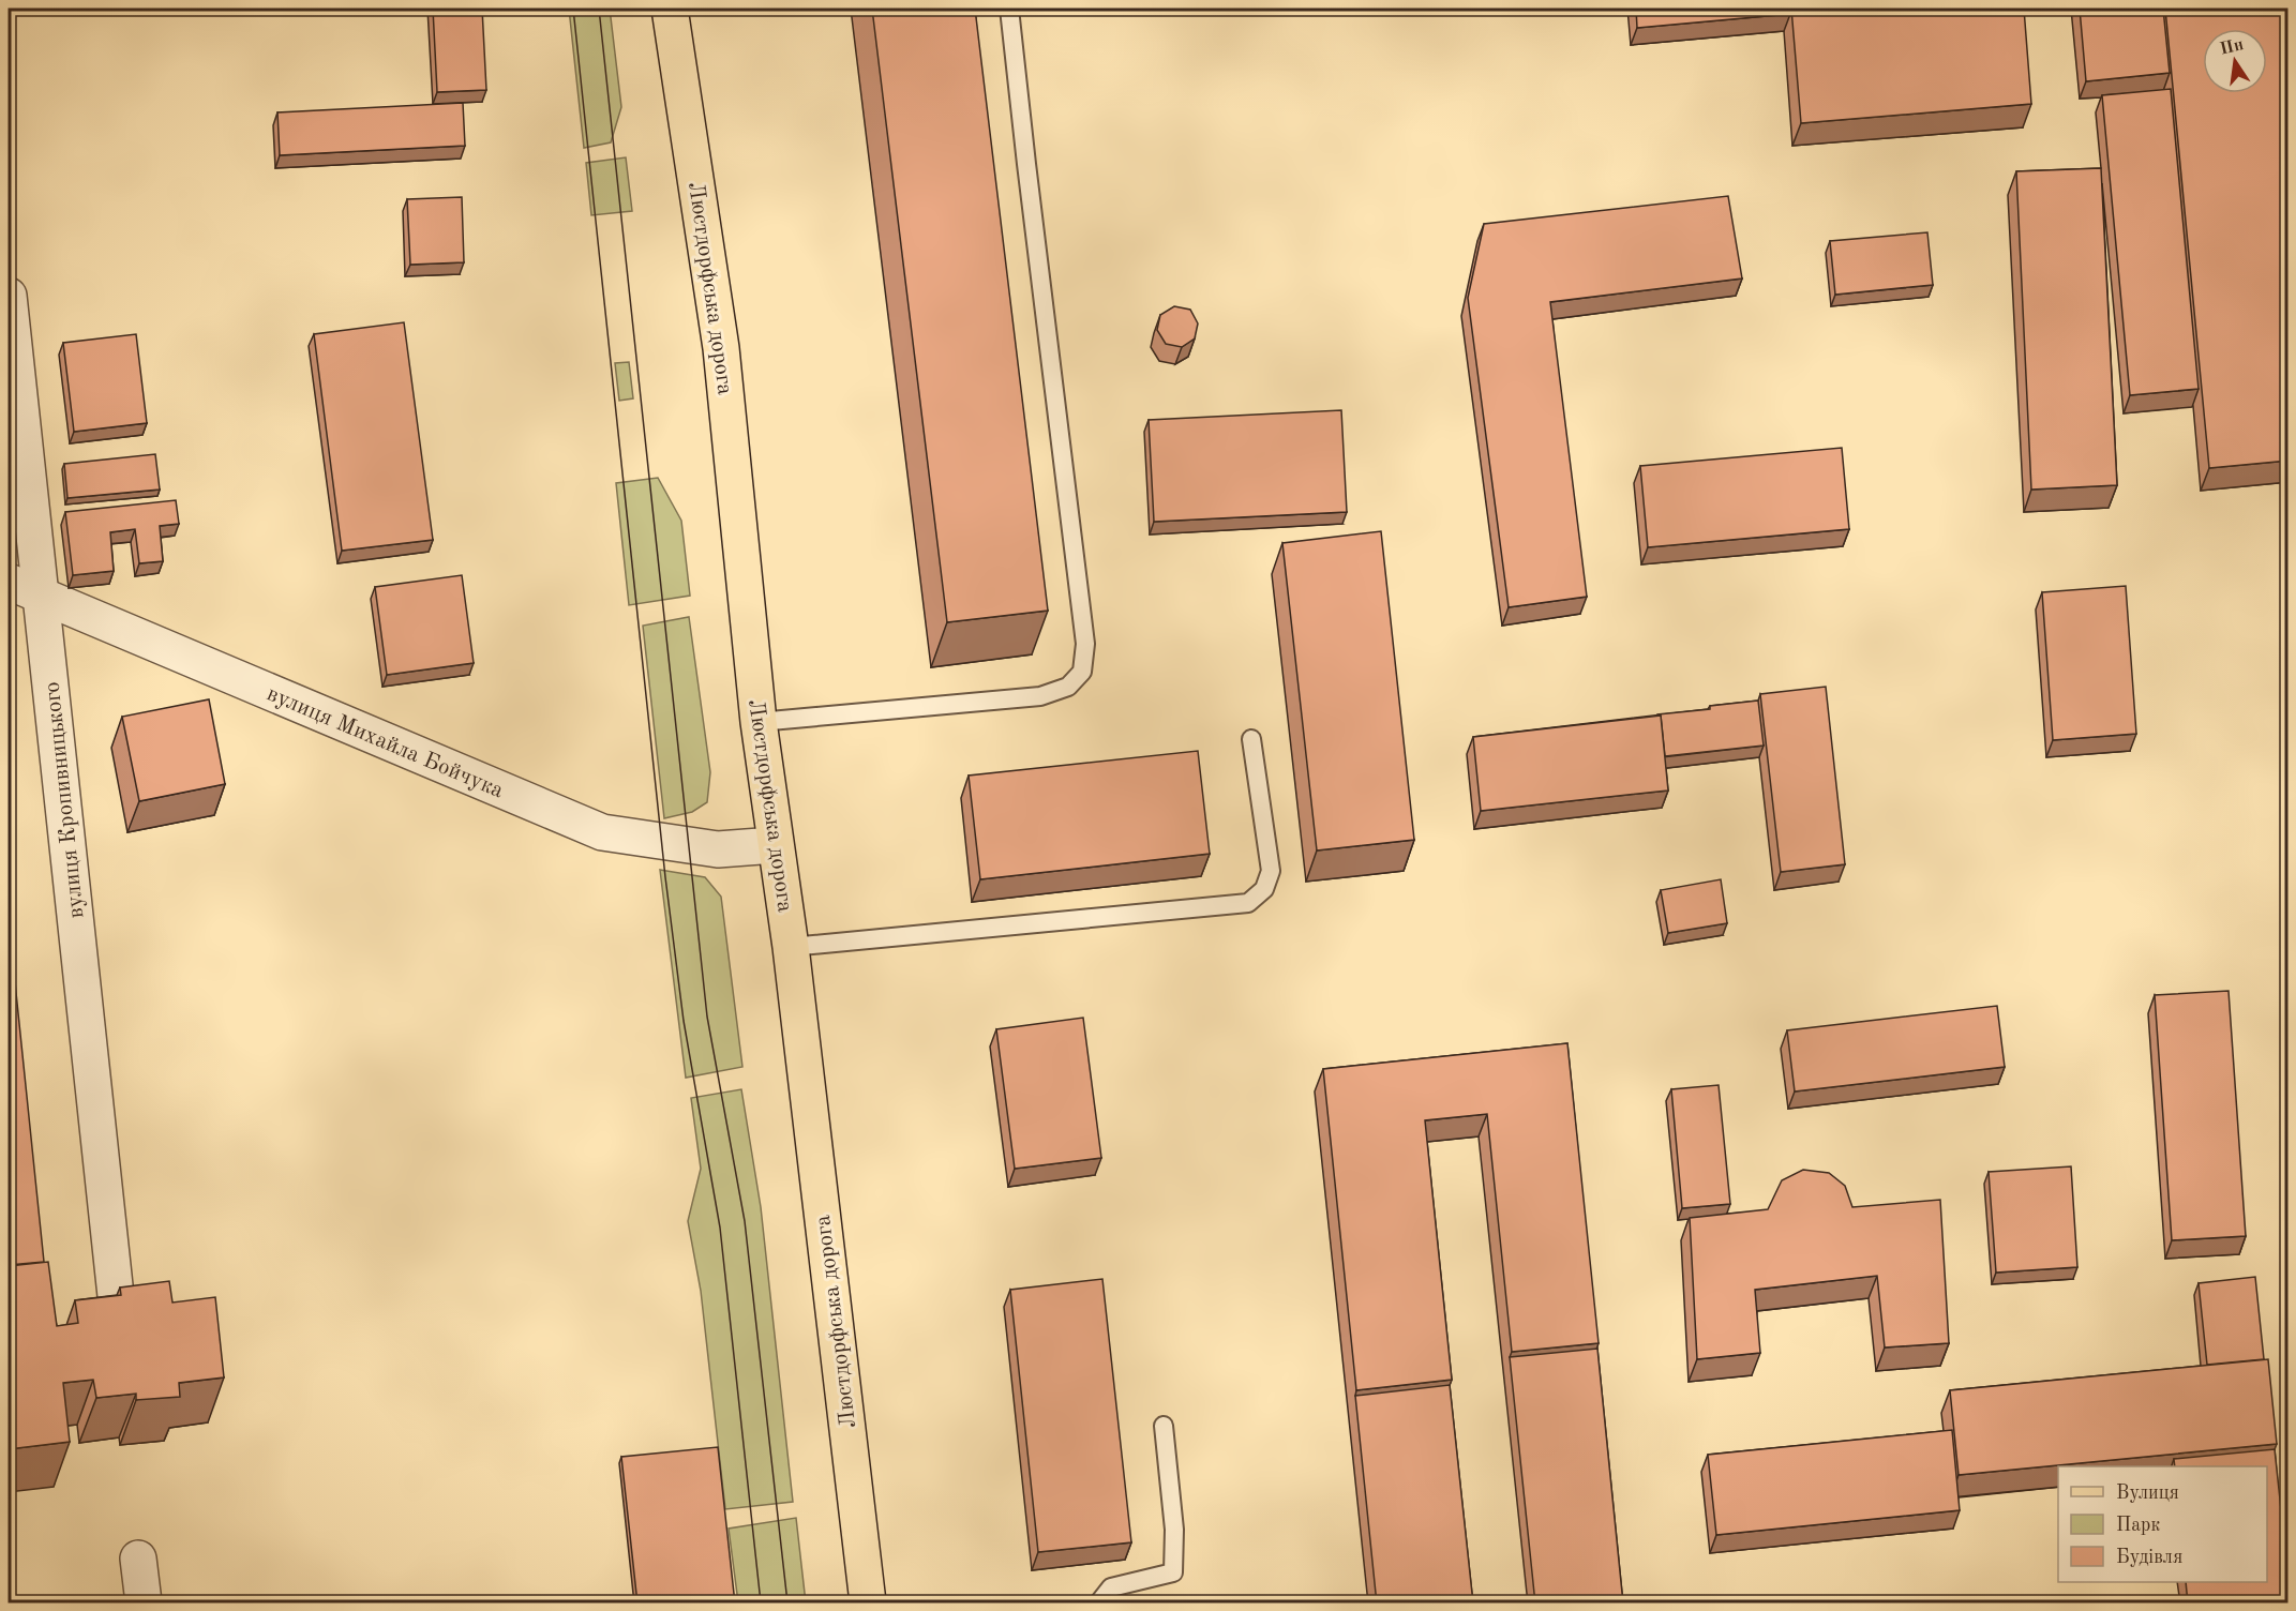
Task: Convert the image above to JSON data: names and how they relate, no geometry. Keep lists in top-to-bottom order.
{
  "streets": {
    "main road": ["Люстдорфська дорога"],
    "street": ["вулиця Михайла Бойчука", "вулиця Кропивницького"]
  },
  "crossings": [
    ["Люстдорфська дорога", "вулиця Михайла Бойчука"],
    ["вулиця Михайла Бойчука", "вулиця Кропивницького"]
  ],
  "legend": ["Вулиця", "Парк", "Будівля"],
  "north": "top"
}
